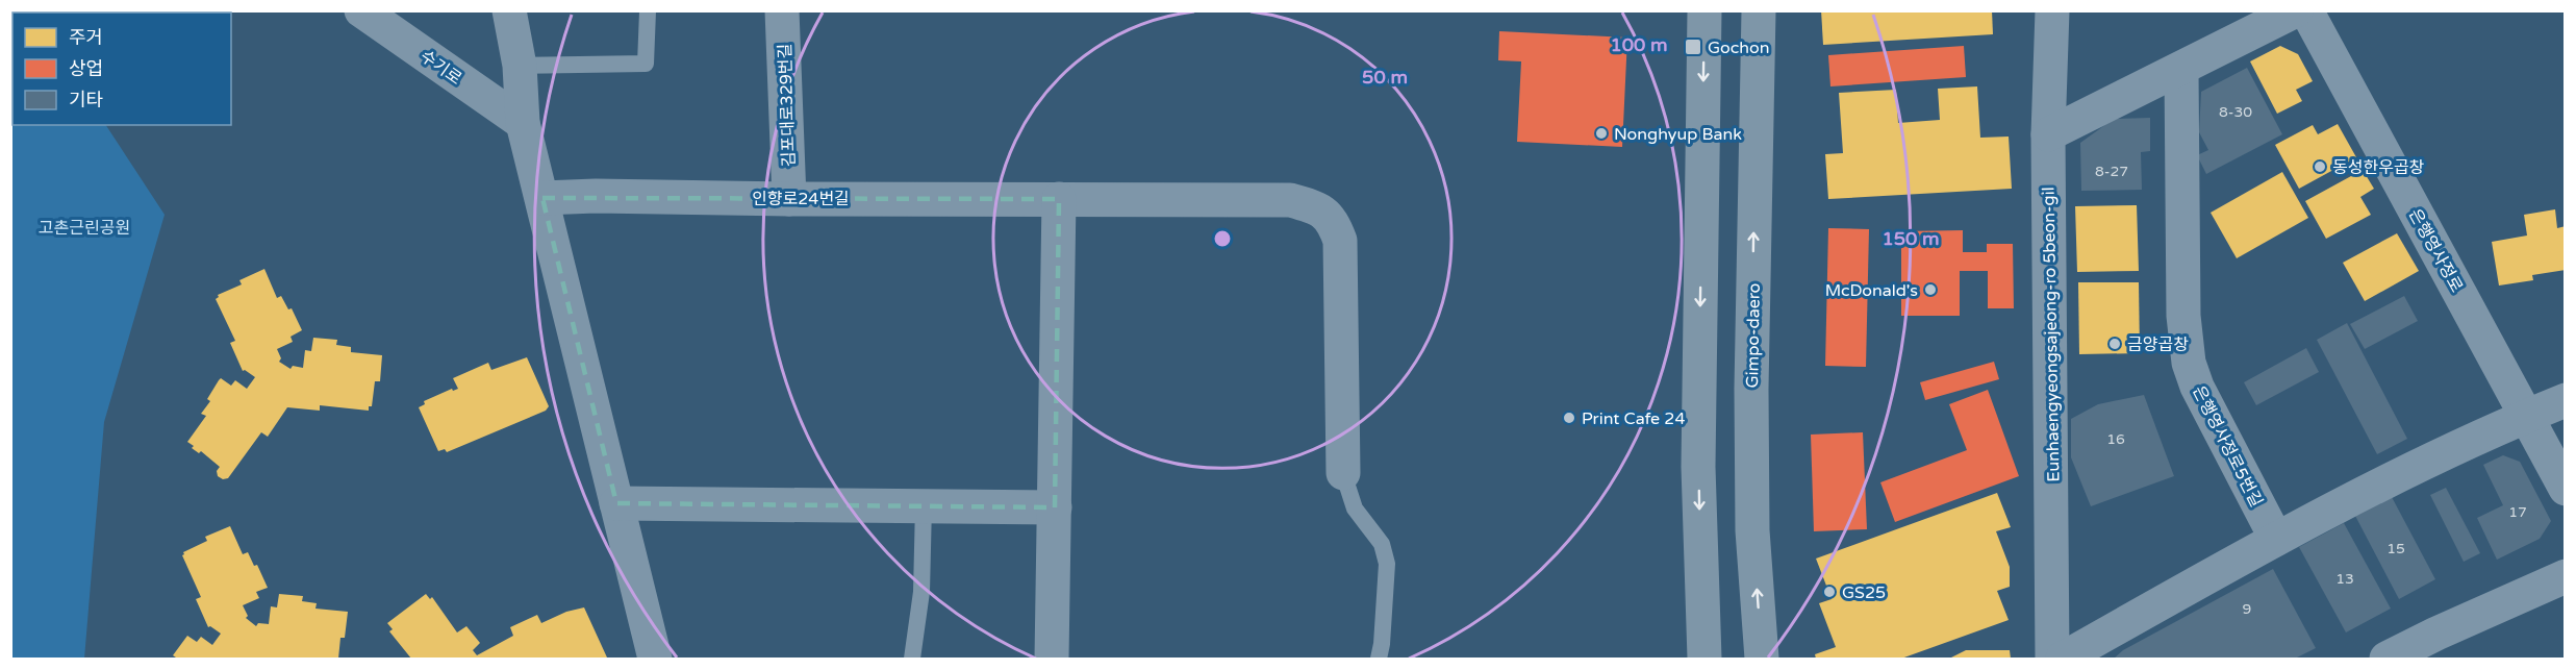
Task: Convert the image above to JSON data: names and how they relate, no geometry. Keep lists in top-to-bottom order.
{
  "streets": {
    "main road": ["Gimpo-daero"],
    "street": [
      "수기로",
      "김포대로329번길",
      "인향로24번길",
      "은행영사정로",
      "Eunhaengyeongsajeong-ro 5beon-gil",
      "은행영사정로5번길"
    ]
  },
  "crossings": [
    ["김포대로329번길", "인향로24번길"]
  ],
  "parks": ["고촌근린공원"],
  "places": {
    "transit": ["Gochon"],
    "other": [
      "Nonghyup Bank",
      "동성한우곱창",
      "McDonald's",
      "금양곱창",
      "Print Cafe 24",
      "GS25"
    ]
  },
  "house_numbers": [
    "8-30",
    "8-27",
    "16",
    "17",
    "15",
    "13",
    "9"
  ],
  "legend": ["주거", "상업", "기타"],
  "rings": ["100 m", "50 m", "150 m"]
}
